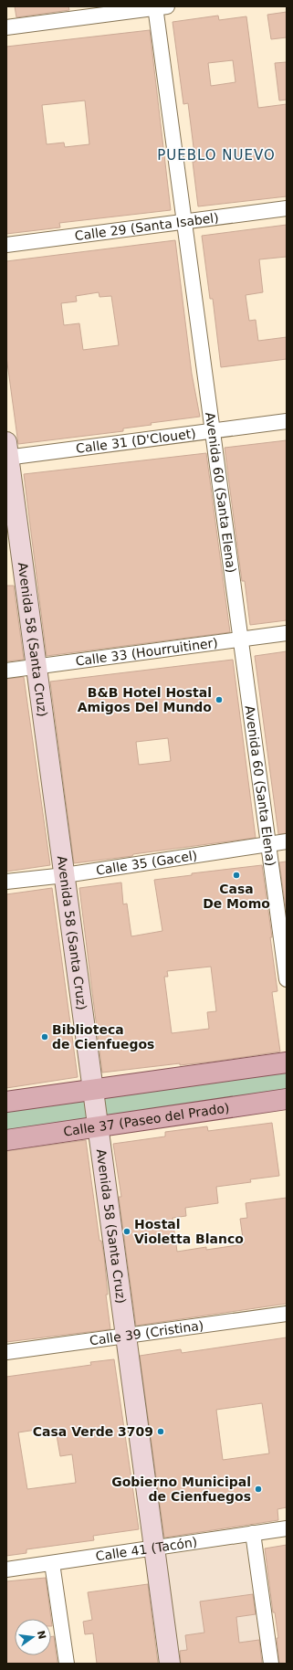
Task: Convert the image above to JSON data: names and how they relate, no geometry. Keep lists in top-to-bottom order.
{
  "streets": {
    "main road": ["Avenida 58 (Santa Cruz)", "Calle 37 (Paseo del Prado)"],
    "street": [
      "Calle 29 (Santa Isabel)",
      "Calle 31 (D'Clouet)",
      "Avenida 60 (Santa Elena)",
      "Calle 33 (Hourruitiner)",
      "Calle 35 (Gacel)",
      "Calle 39 (Cristina)",
      "Calle 41 (Tacón)"
    ]
  },
  "crossings": [
    ["Calle 29 (Santa Isabel)", "Avenida 60 (Santa Elena)"],
    ["Calle 31 (D'Clouet)", "Avenida 60 (Santa Elena)"],
    ["Calle 31 (D'Clouet)", "Avenida 58 (Santa Cruz)"],
    ["Avenida 60 (Santa Elena)", "Calle 33 (Hourruitiner)"],
    ["Avenida 60 (Santa Elena)", "Calle 35 (Gacel)"],
    ["Avenida 58 (Santa Cruz)", "Calle 33 (Hourruitiner)"],
    ["Avenida 58 (Santa Cruz)", "Calle 35 (Gacel)"],
    ["Avenida 58 (Santa Cruz)", "Calle 37 (Paseo del Prado)"],
    ["Avenida 58 (Santa Cruz)", "Calle 39 (Cristina)"],
    ["Avenida 58 (Santa Cruz)", "Calle 41 (Tacón)"]
  ],
  "districts": ["PUEBLO NUEVO"],
  "places": [
    "B&B Hotel Hostal Amigos Del Mundo",
    "Casa De Momo",
    "Biblioteca de Cienfuegos",
    "Hostal Violetta Blanco",
    "Casa Verde 3709",
    "Gobierno Municipal de Cienfuegos"
  ],
  "north": "right"
}
